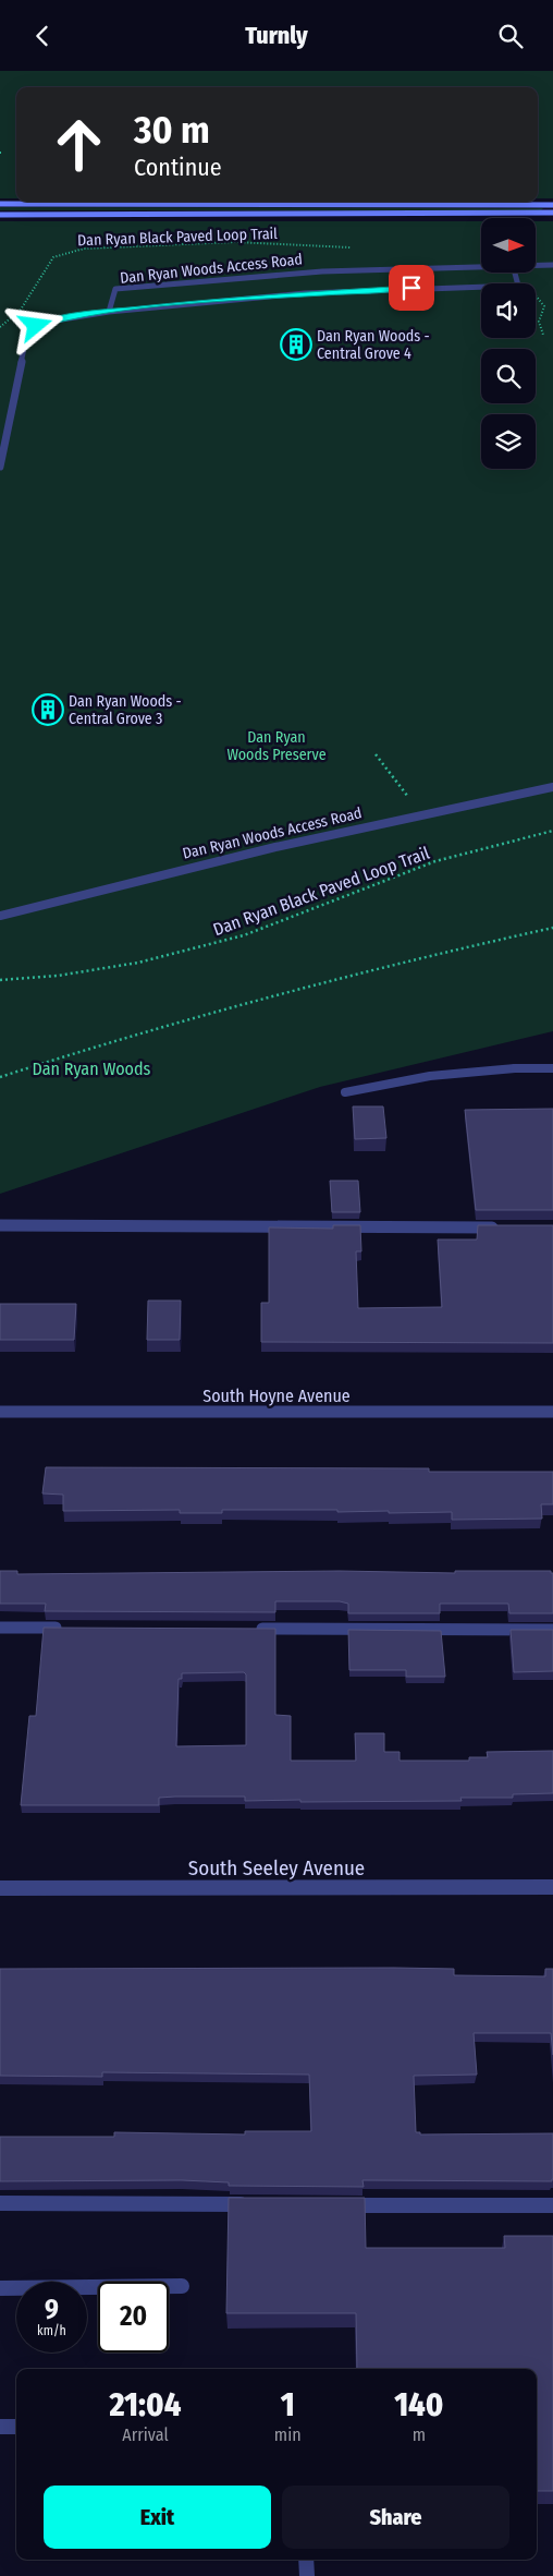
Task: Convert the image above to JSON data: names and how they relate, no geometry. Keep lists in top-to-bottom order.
{
  "streets": {
    "street": ["Dan Ryan Woods Access Road", "South Hoyne Avenue", "South Seeley Avenue"],
    "path": ["Dan Ryan Black Paved Loop Trail"]
  },
  "parks": ["Dan Ryan Woods Preserve", "Dan Ryan Woods"],
  "places": {
    "building": ["Dan Ryan Woods - Central Grove 4", "Dan Ryan Woods - Central Grove 3"]
  },
  "north": "right",
  "page": {
    "header": "Turnly",
    "turn": ["30 m", "Continue"],
    "speed": "9 km/h",
    "limit": "20",
    "eta": [
      "21:04",
      "Arrival",
      "1",
      "min",
      "140",
      "m"
    ],
    "buttons": ["Exit", "Share"]
  }
}
